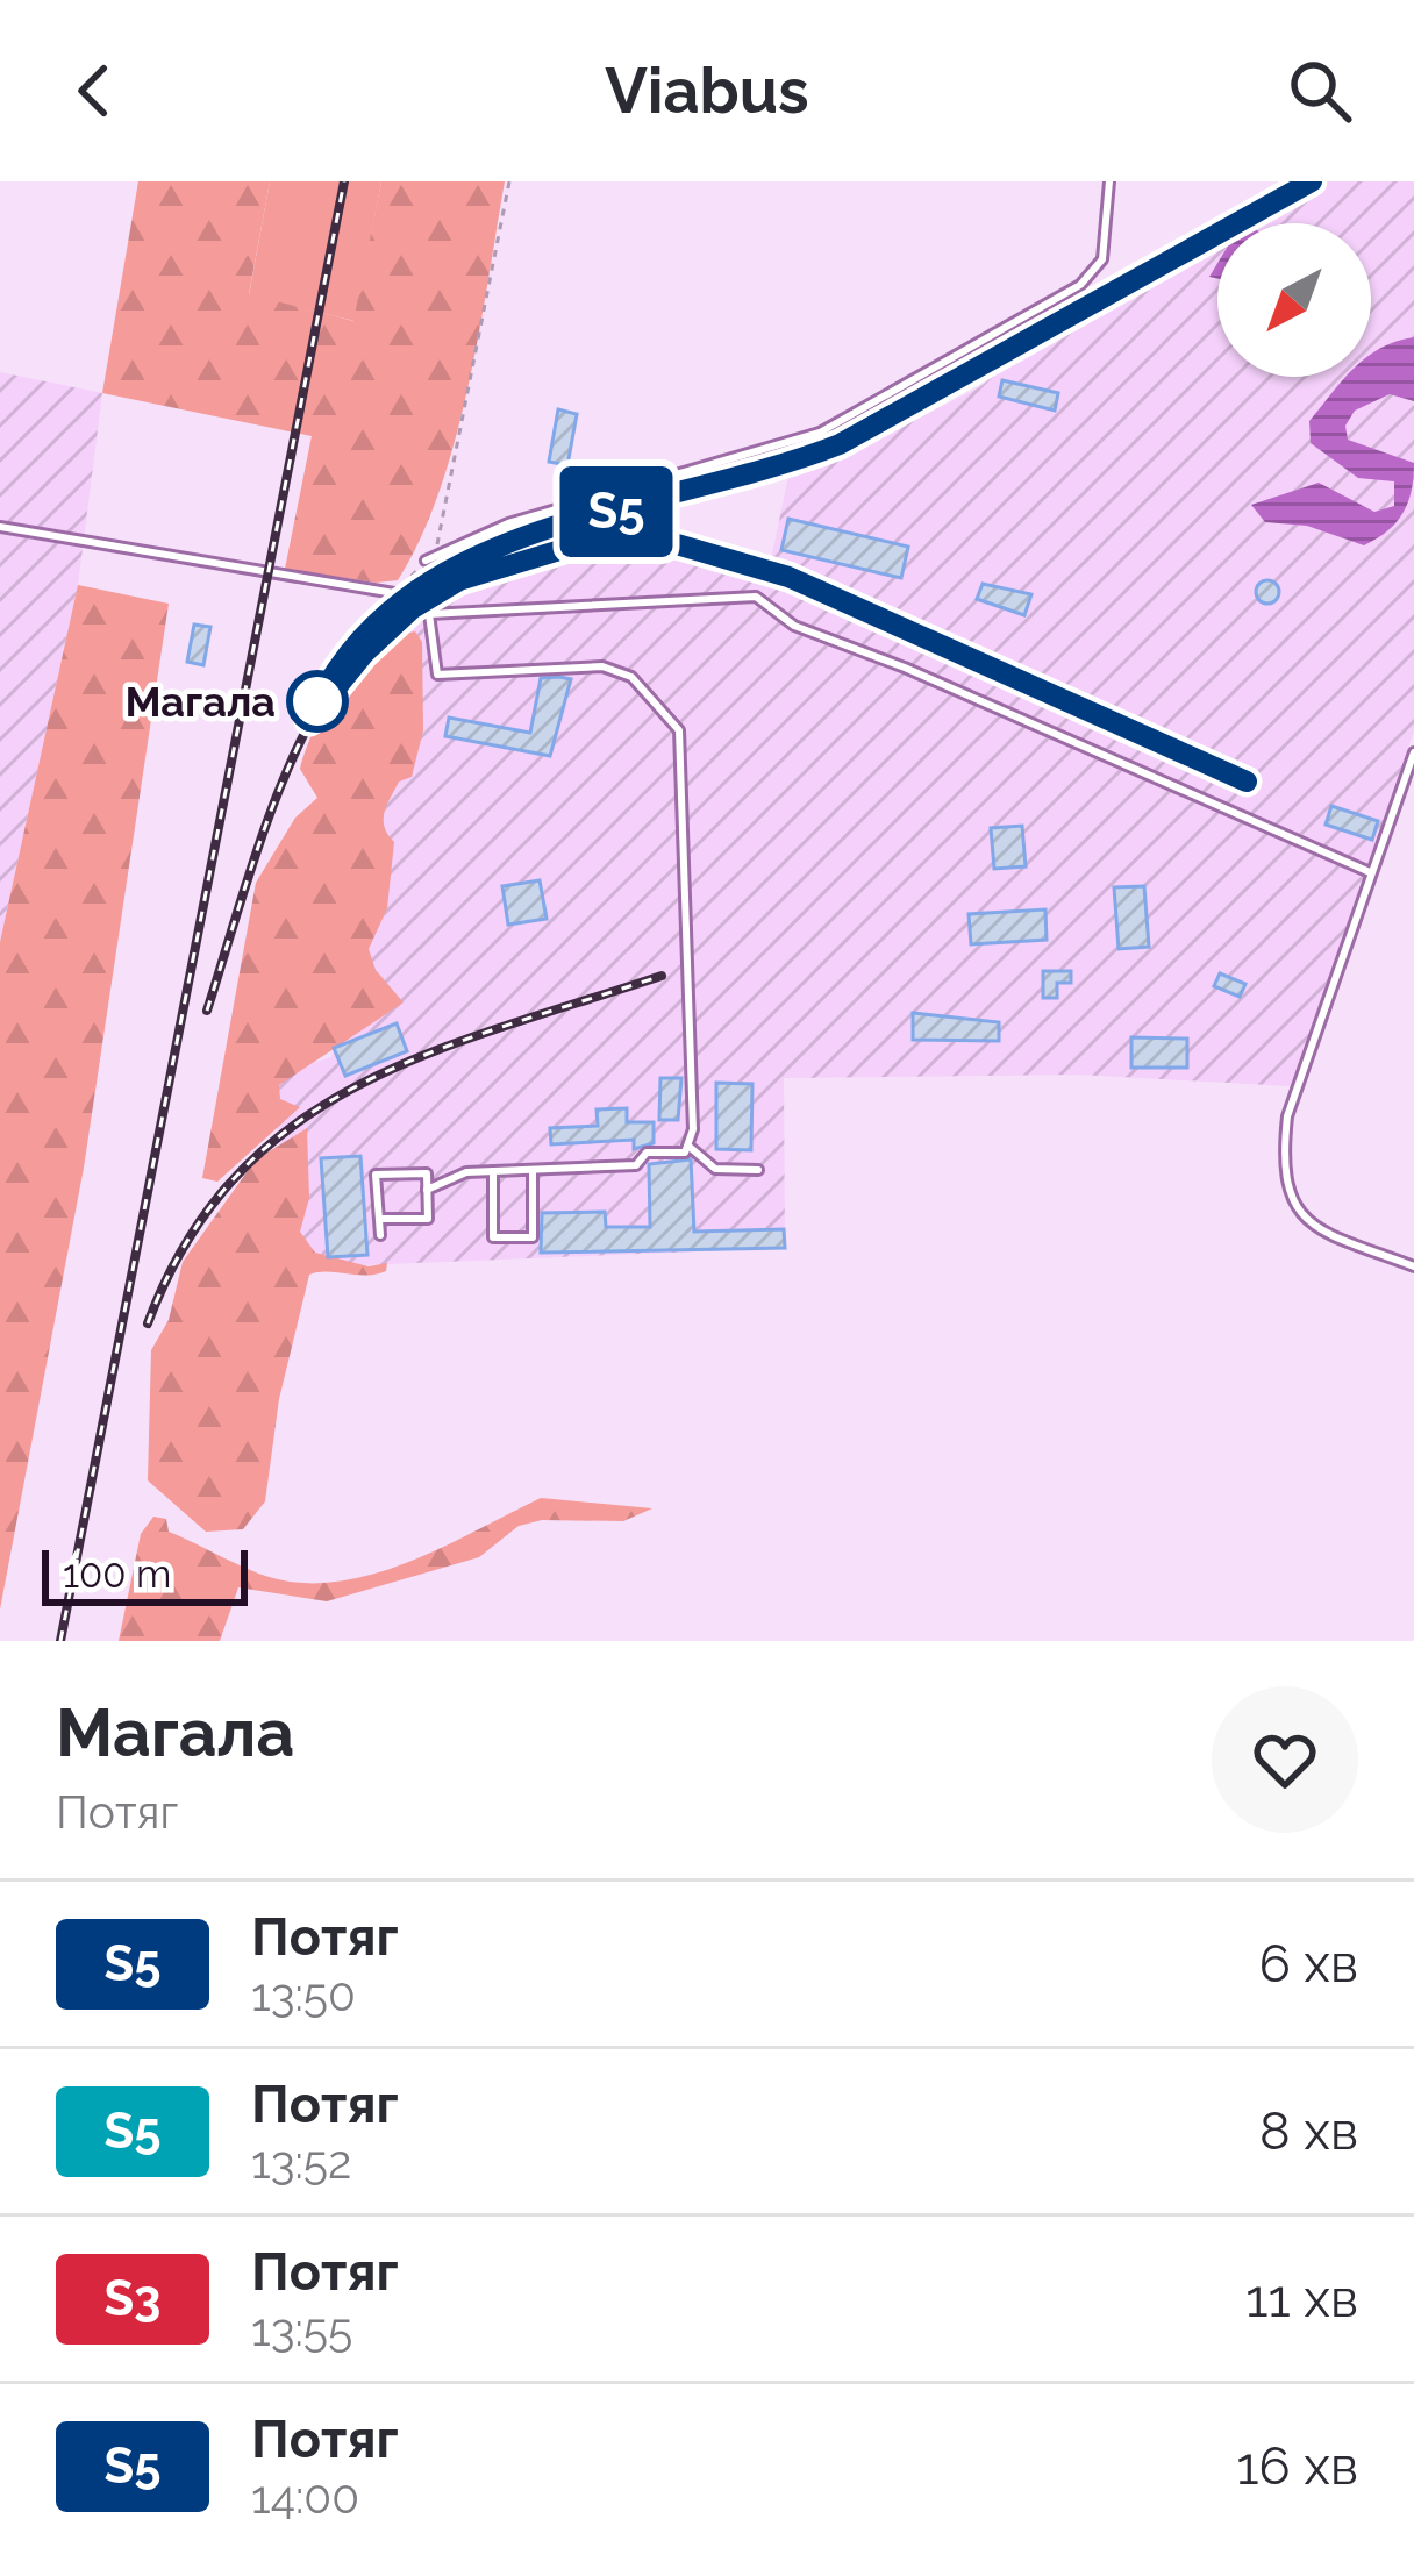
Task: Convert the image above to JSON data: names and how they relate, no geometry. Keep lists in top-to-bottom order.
{
  "places": ["Магала"],
  "scale_bar": "100 m",
  "north": "bottom left",
  "page": {
    "header": "Viabus",
    "on_map": "S5",
    "scale": "100 m",
    "heading": ["Магала", "Потяг"],
    "list": [
      {
        "mark": "S5",
        "name": "Потяг",
        "note": "13:50",
        "value": "6 хв"
      },
      {
        "mark": "S5",
        "name": "Потяг",
        "note": "13:52",
        "value": "8 хв"
      },
      {
        "mark": "S3",
        "name": "Потяг",
        "note": "13:55",
        "value": "11 хв"
      },
      {
        "mark": "S5",
        "name": "Потяг",
        "note": "14:00",
        "value": "16 хв"
      }
    ]
  }
}
